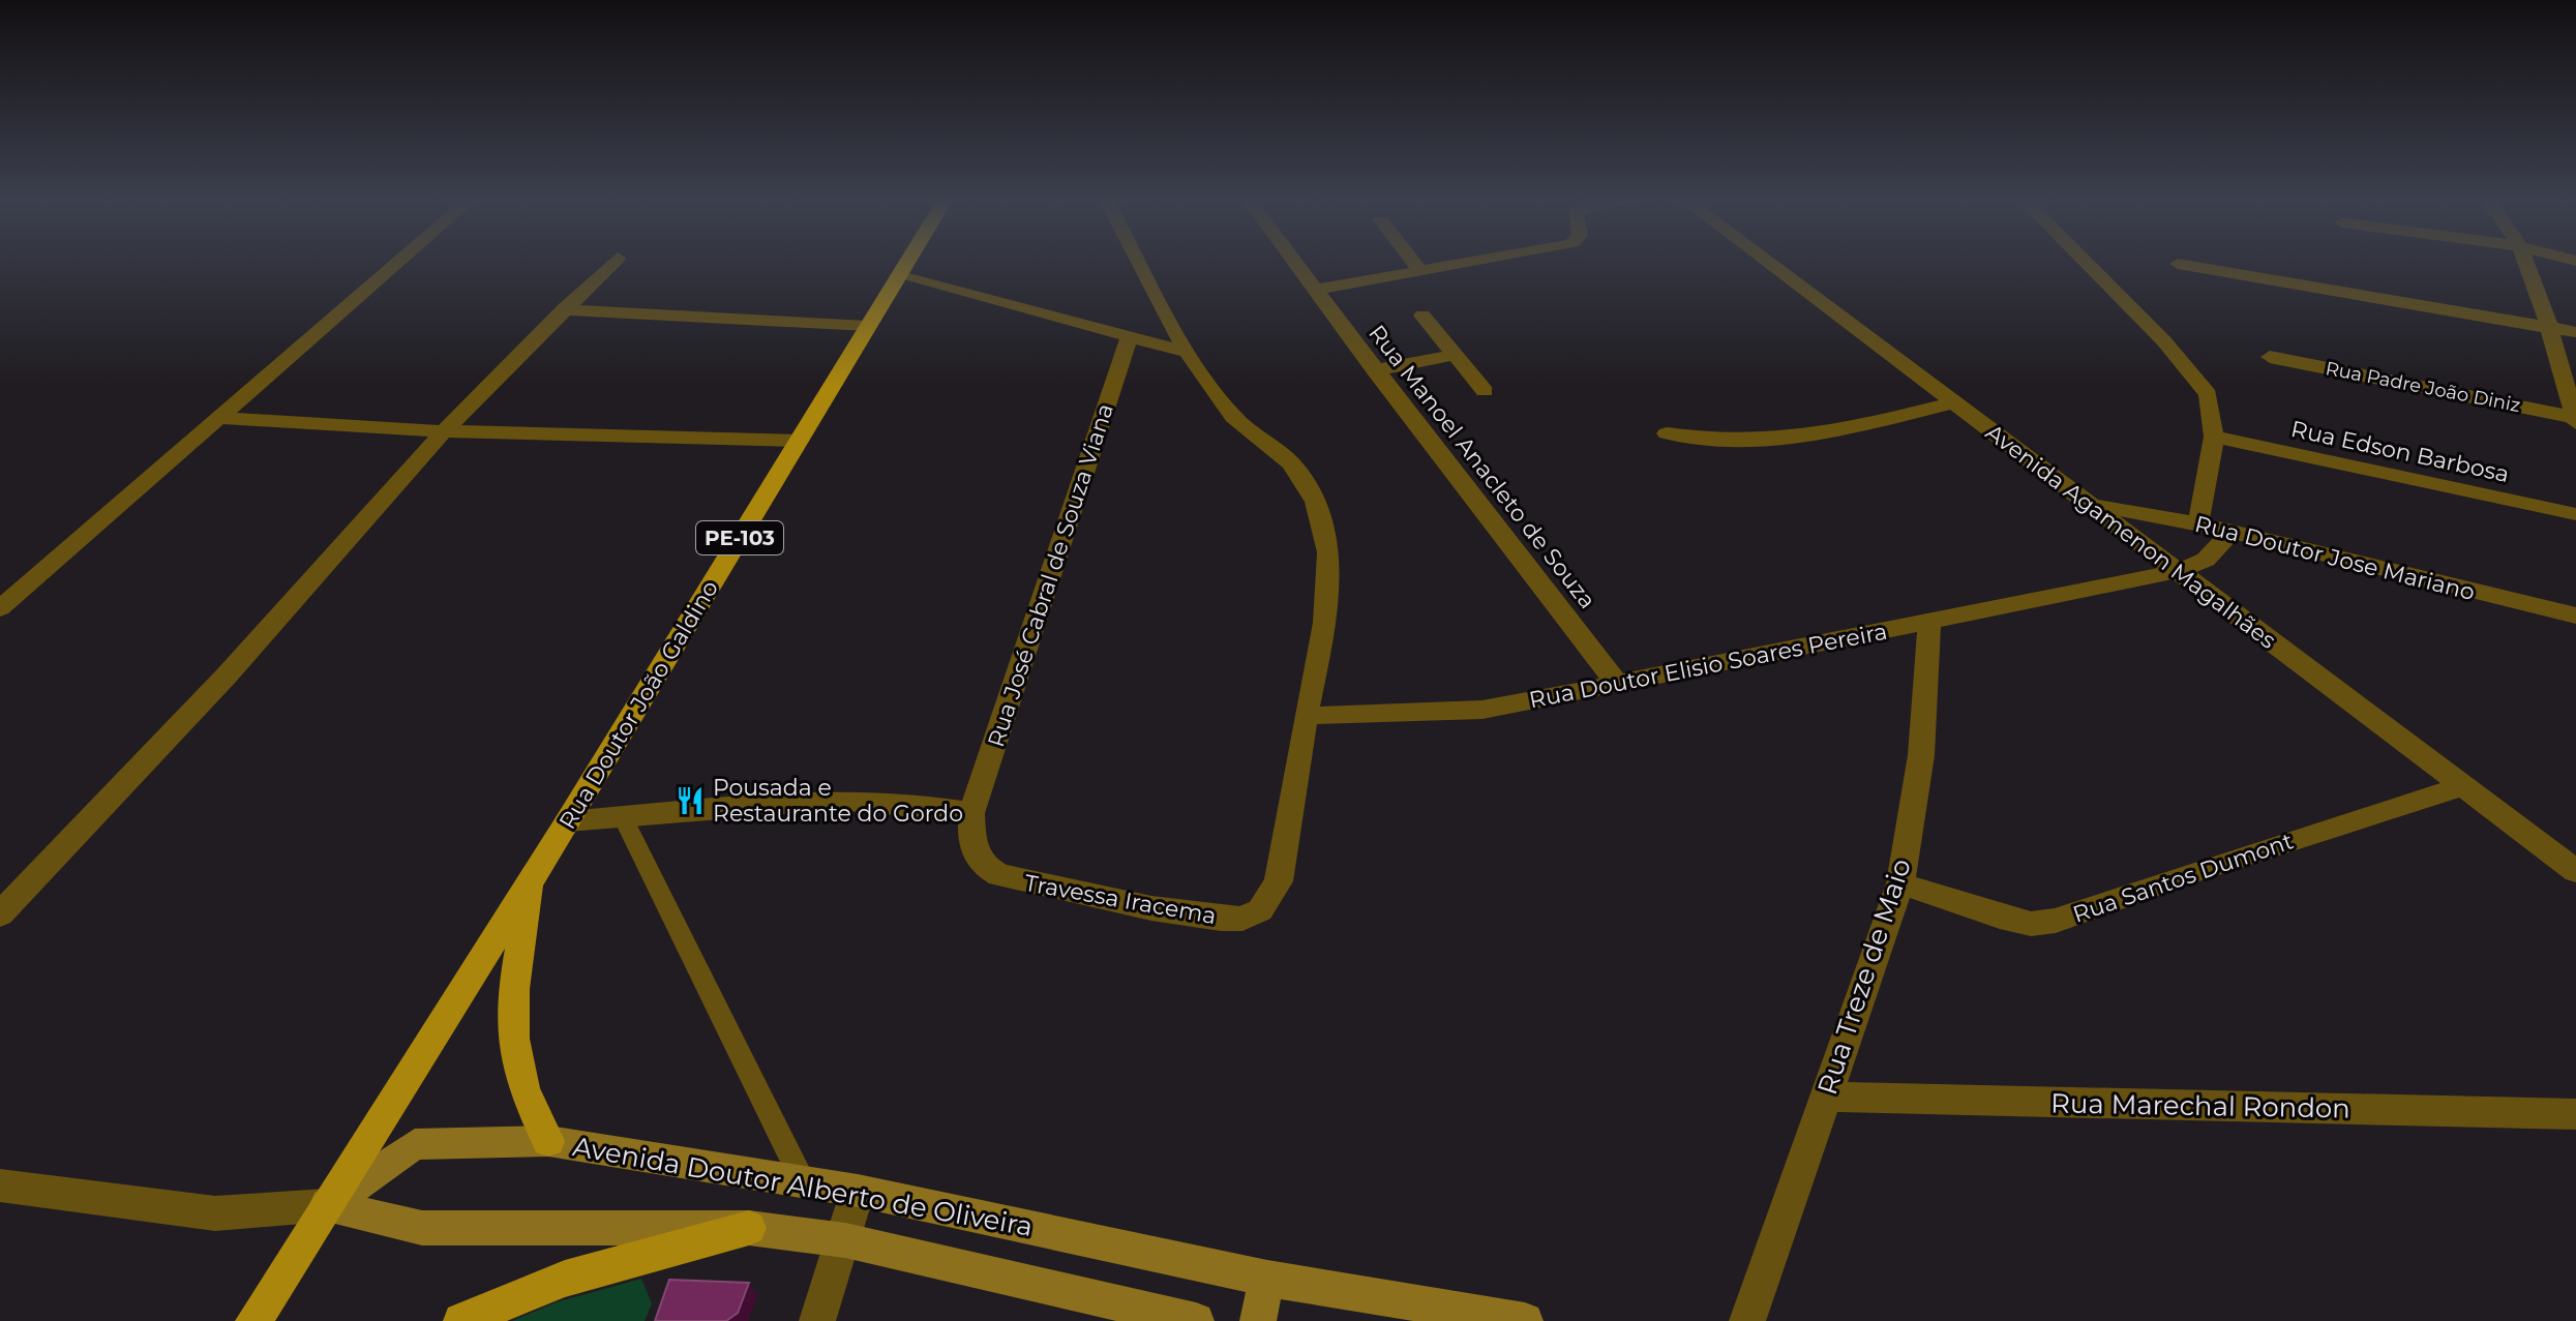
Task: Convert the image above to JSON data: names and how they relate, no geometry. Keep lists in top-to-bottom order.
{
  "streets": {
    "main road": ["PE-103", "Rua Doutor João Galdino"],
    "street": [
      "Rua Padre João Diniz",
      "Rua Edson Barbosa",
      "Rua Manoel Anacleto de Souza",
      "Avenida Agamenon Magalhães",
      "Rua Doutor Jose Mariano",
      "Rua José Cabral de Souza Viana",
      "Rua Doutor Elisio Soares Pereira",
      "Rua Santos Dumont",
      "Travessa Iracema",
      "Rua Treze de Maio",
      "Rua Marechal Rondon",
      "Avenida Doutor Alberto de Oliveira"
    ]
  },
  "crossings": [
    ["Rua Manoel Anacleto de Souza", "Rua Doutor Elisio Soares Pereira"],
    ["Avenida Agamenon Magalhães", "Rua Doutor Jose Mariano"],
    ["Avenida Agamenon Magalhães", "Rua Doutor Elisio Soares Pereira"],
    ["Avenida Agamenon Magalhães", "Rua Santos Dumont"],
    ["Rua Doutor Jose Mariano", "Rua Doutor Elisio Soares Pereira"],
    ["Rua José Cabral de Souza Viana", "Travessa Iracema"],
    ["Rua Doutor Elisio Soares Pereira", "Travessa Iracema"],
    ["Rua Doutor Elisio Soares Pereira", "Rua Treze de Maio"],
    ["Rua Doutor João Galdino", "Avenida Doutor Alberto de Oliveira"],
    ["Rua Santos Dumont", "Rua Treze de Maio"],
    ["Rua Treze de Maio", "Rua Marechal Rondon"]
  ],
  "places": {
    "restaurant": ["Pousada e Restaurante do Gordo"]
  }
}
